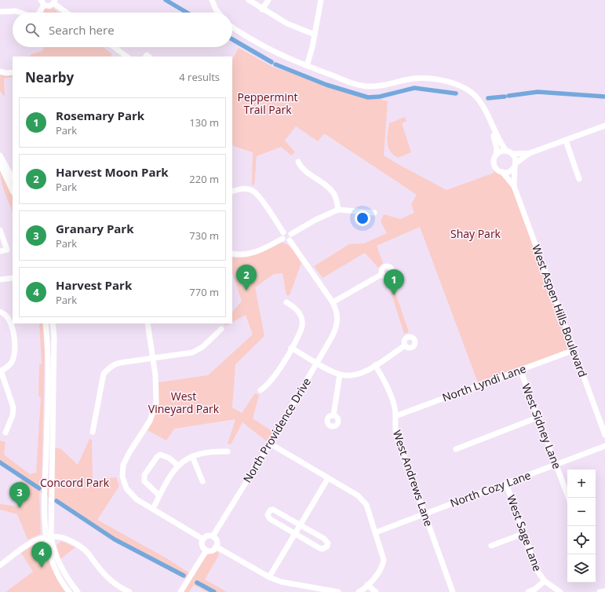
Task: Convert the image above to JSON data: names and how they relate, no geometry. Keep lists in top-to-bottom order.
{
  "streets": {
    "street": [
      "West Aspen Hills Boulevard",
      "North Lyndi Lane",
      "West Sidney Lane",
      "North Providence Drive",
      "West Andrews Lane",
      "North Cozy Lane",
      "West Sage Lane"
    ]
  },
  "crossings": [
    ["West Aspen Hills Boulevard", "North Lyndi Lane"],
    ["North Lyndi Lane", "West Sidney Lane"],
    ["North Lyndi Lane", "West Andrews Lane"],
    ["West Sidney Lane", "North Cozy Lane"],
    ["West Andrews Lane", "North Cozy Lane"],
    ["North Cozy Lane", "West Sage Lane"]
  ],
  "parks": [
    "Peppermint Trail Park",
    "Shay Park",
    "West Vineyard Park",
    "Concord Park"
  ],
  "page": {
    "search": "Search here",
    "heading": ["Nearby", "4 results"],
    "list": [
      {
        "mark": "1",
        "name": "Rosemary Park",
        "note": "Park",
        "value": "130 m"
      },
      {
        "mark": "2",
        "name": "Harvest Moon Park",
        "note": "Park",
        "value": "220 m"
      },
      {
        "mark": "3",
        "name": "Granary Park",
        "note": "Park",
        "value": "730 m"
      },
      {
        "mark": "4",
        "name": "Harvest Park",
        "note": "Park",
        "value": "770 m"
      }
    ],
    "pins": [
      "2",
      "1",
      "3",
      "4"
    ],
    "map_buttons": ["+", "−"]
  }
}
